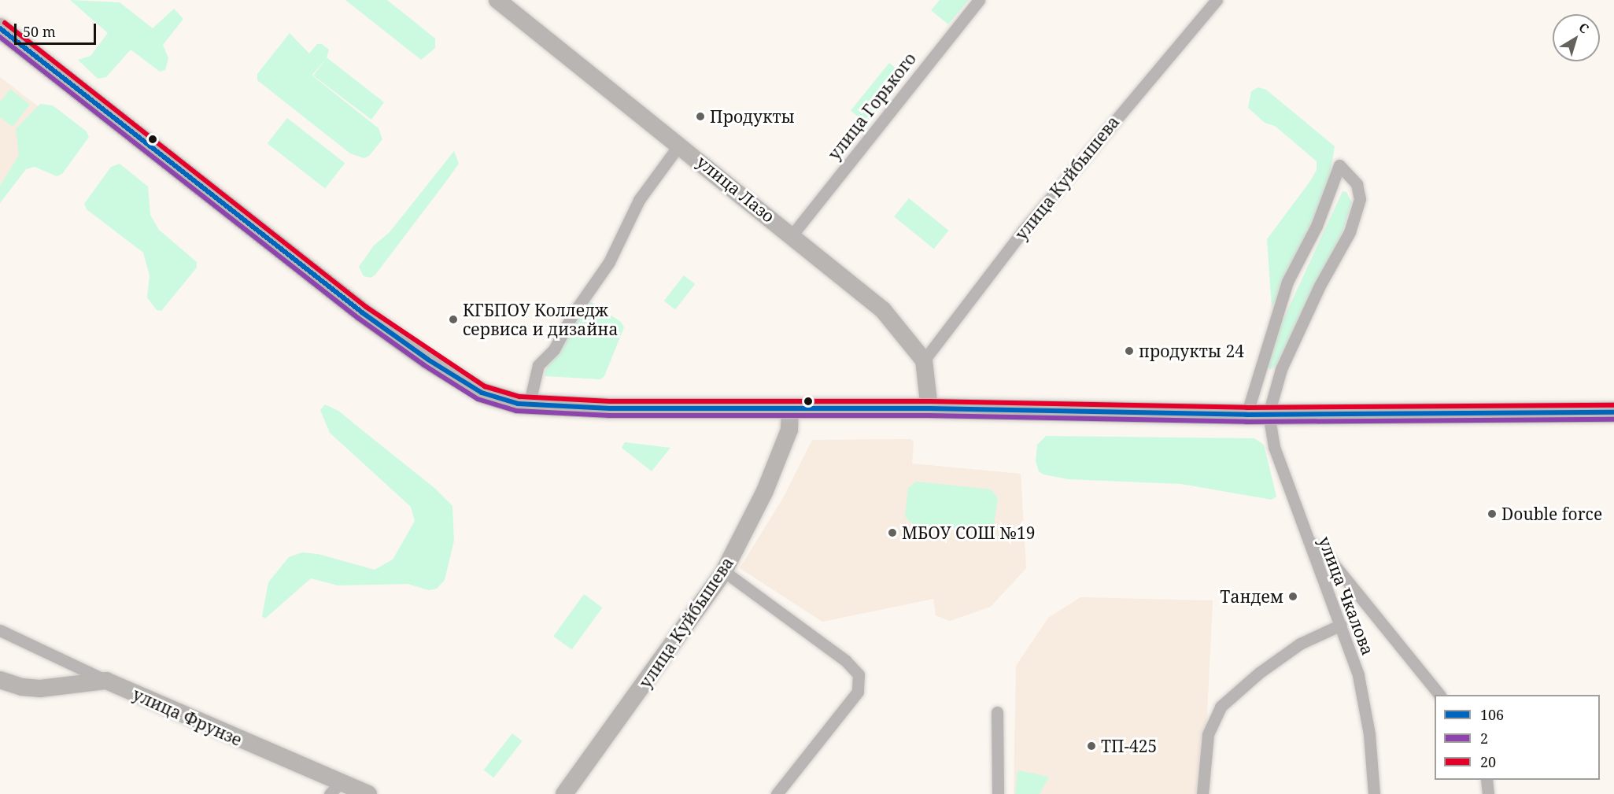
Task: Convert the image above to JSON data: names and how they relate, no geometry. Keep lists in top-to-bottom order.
{
  "streets": {
    "main road": ["улица Куйбышева", "улица Лазо", "улица Фрунзе"],
    "street": ["улица Горького", "улица Чкалова"]
  },
  "crossings": [
    ["улица Горького", "улица Лазо"],
    ["улица Куйбышева", "улица Лазо"]
  ],
  "places": [
    "Продукты",
    "КГБПОУ Колледж сервиса и дизайна",
    "продукты 24",
    "Double force",
    "МБОУ СОШ №19",
    "Тандем",
    "ТП-425"
  ],
  "lines": ["transit line 20", "transit line 106", "transit line 2"],
  "legend": ["106", "2", "20"],
  "scale_bar": "50 m",
  "north": "top right"
}
